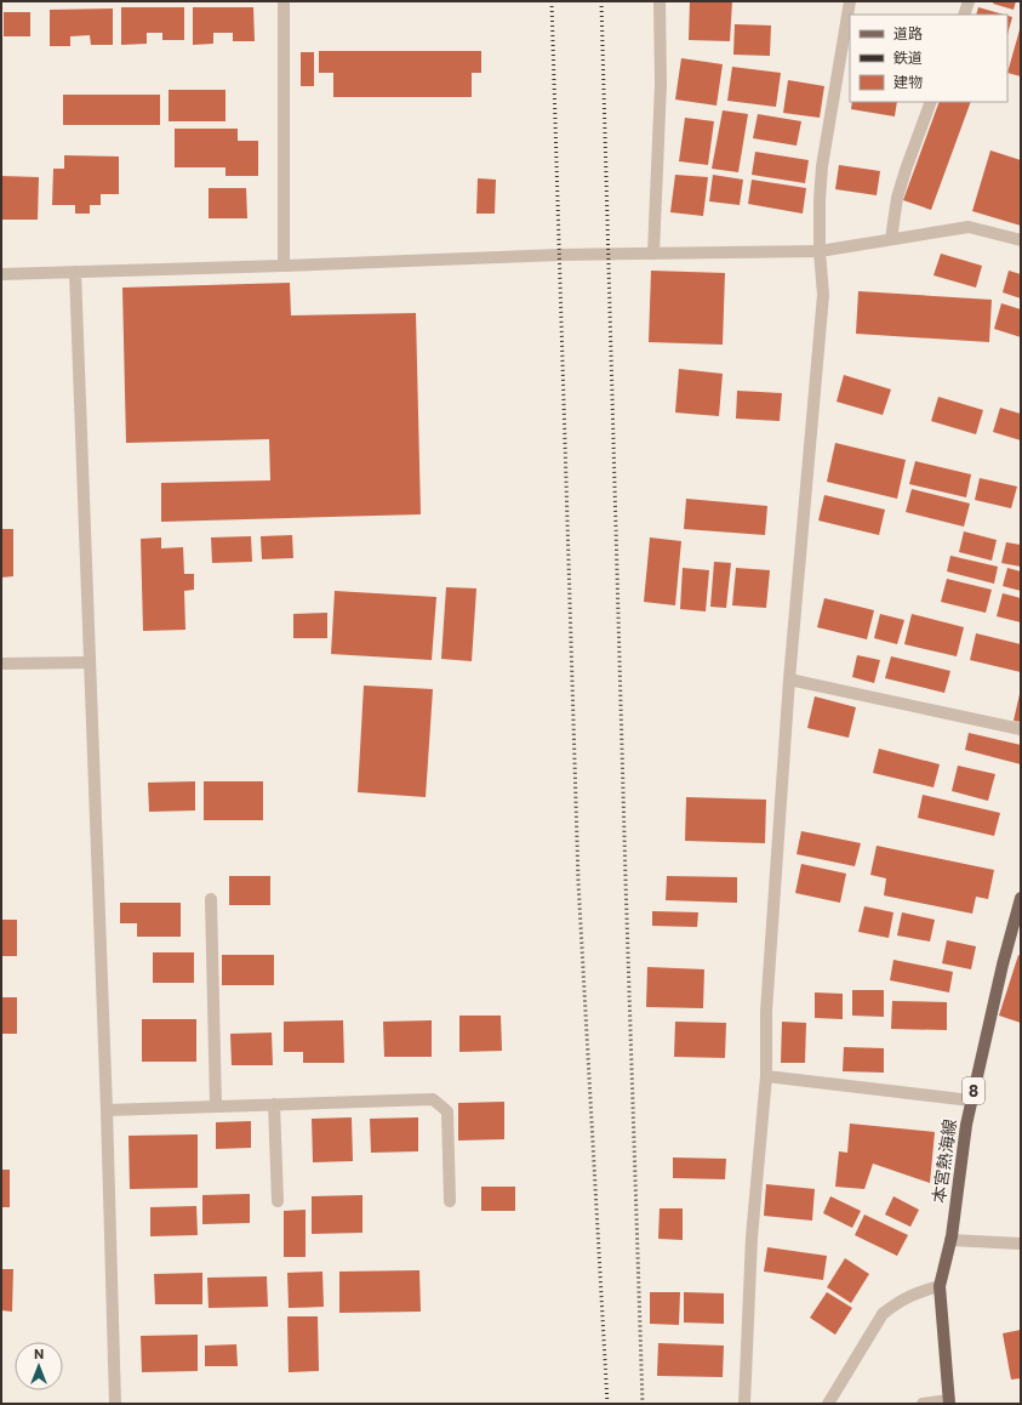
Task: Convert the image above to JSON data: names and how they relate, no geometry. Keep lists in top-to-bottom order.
{
  "streets": {
    "main road": ["8", "本宮熱海線"]
  },
  "legend": ["道路", "鉄道", "建物"],
  "north": "top"
}
